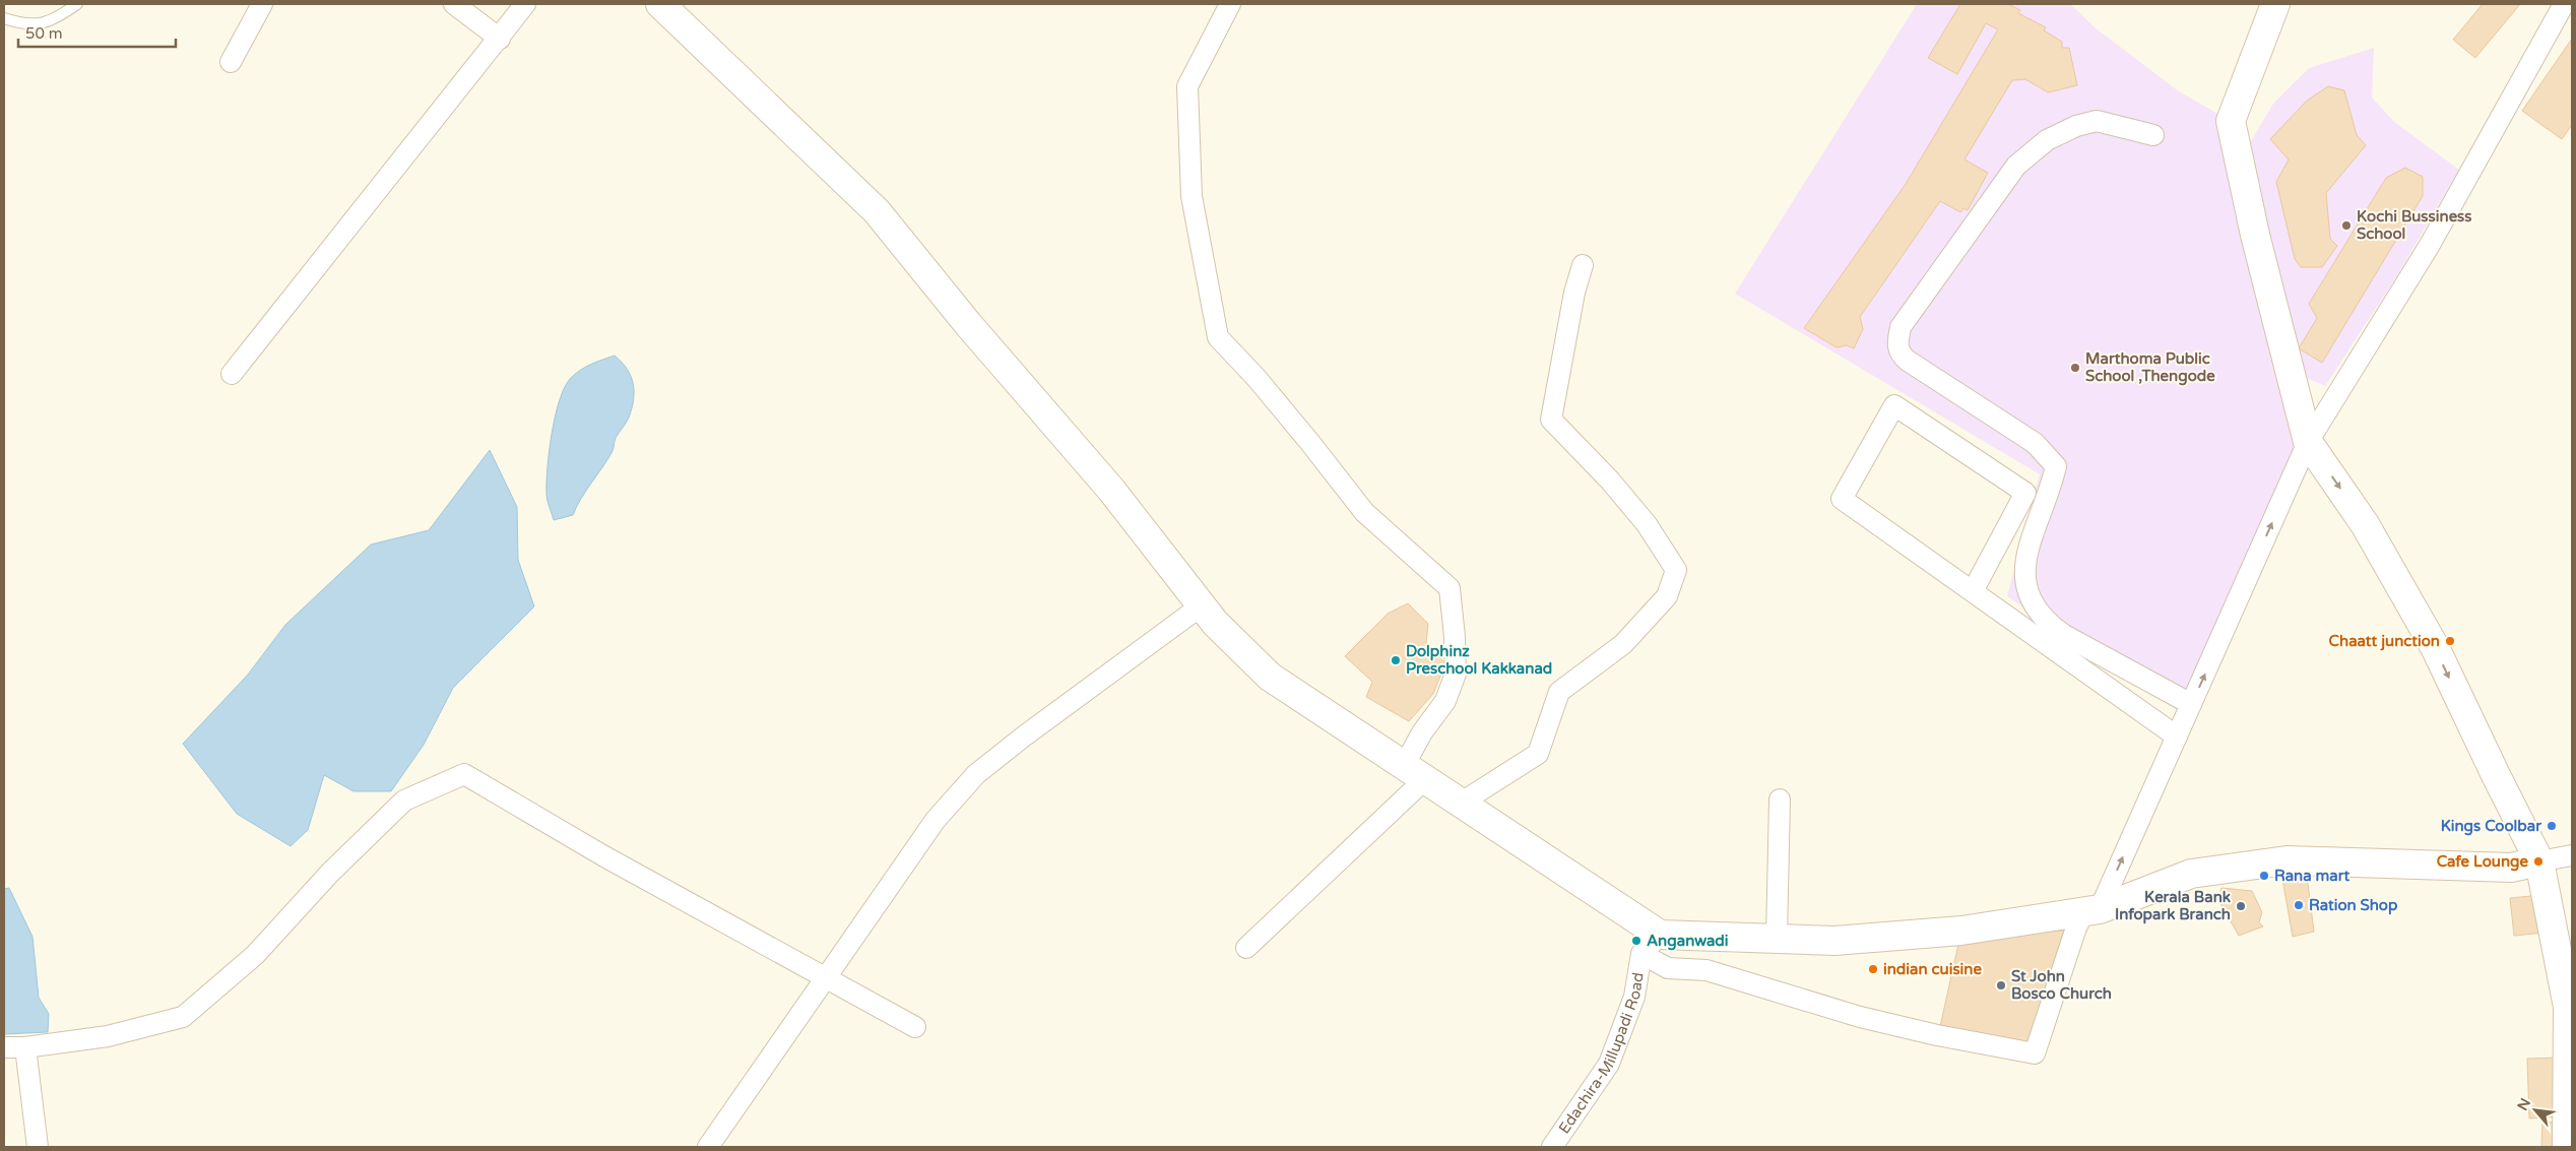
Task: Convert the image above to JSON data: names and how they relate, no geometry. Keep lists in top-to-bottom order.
{
  "streets": {
    "street": ["Edachira-Millupadi Road"]
  },
  "places": [
    "Kochi Bussiness School",
    "Marthoma Public School ,Thengode",
    "Chaatt junction",
    "Dolphinz Preschool Kakkanad",
    "Kings Coolbar",
    "Cafe Lounge",
    "Rana mart",
    "Ration Shop",
    "Kerala Bank Infopark Branch",
    "Anganwadi",
    "indian cuisine",
    "St John Bosco Church"
  ],
  "scale_bar": "50 m",
  "north": "top left"
}
